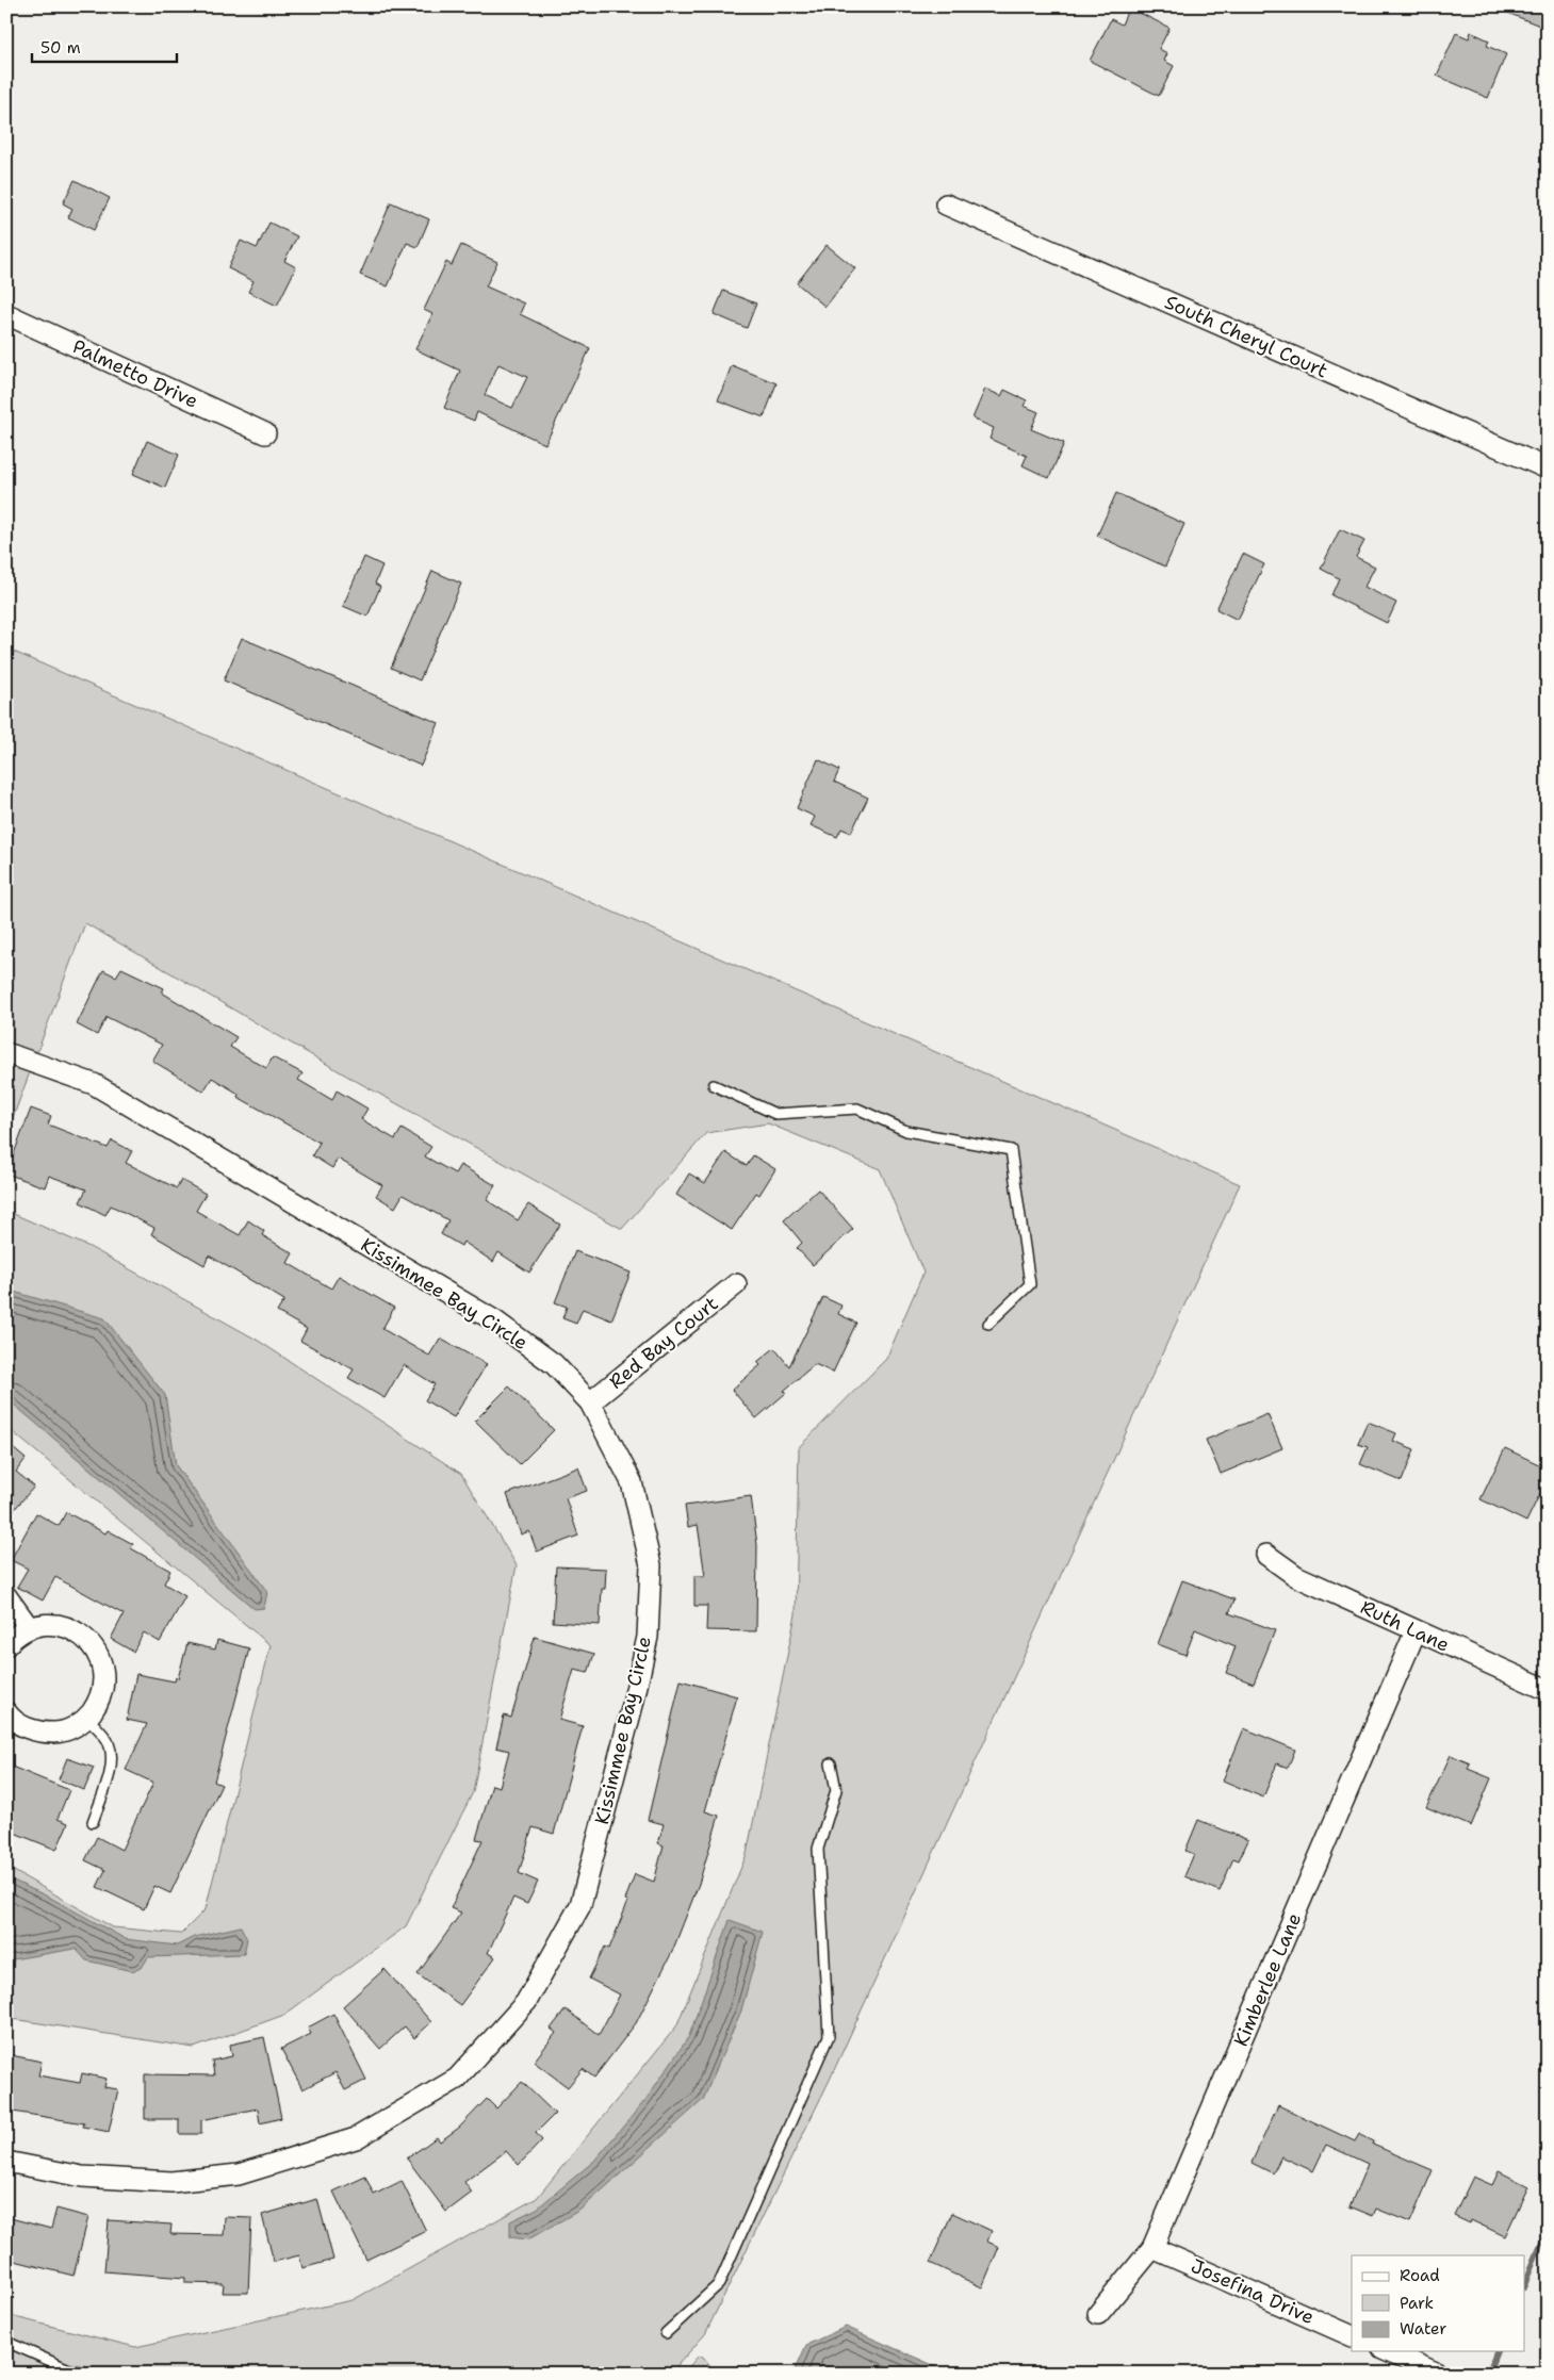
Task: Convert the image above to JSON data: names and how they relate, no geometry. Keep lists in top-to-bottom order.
{
  "streets": {
    "street": [
      "South Cheryl Court",
      "Palmetto Drive",
      "Kissimmee Bay Circle",
      "Red Bay Court",
      "Ruth Lane",
      "Kimberlee Lane",
      "Josefina Drive"
    ]
  },
  "crossings": [
    ["Kissimmee Bay Circle", "Red Bay Court"],
    ["Ruth Lane", "Kimberlee Lane"],
    ["Kimberlee Lane", "Josefina Drive"]
  ],
  "legend": ["Road", "Park", "Water"],
  "scale_bar": "50 m"
}
